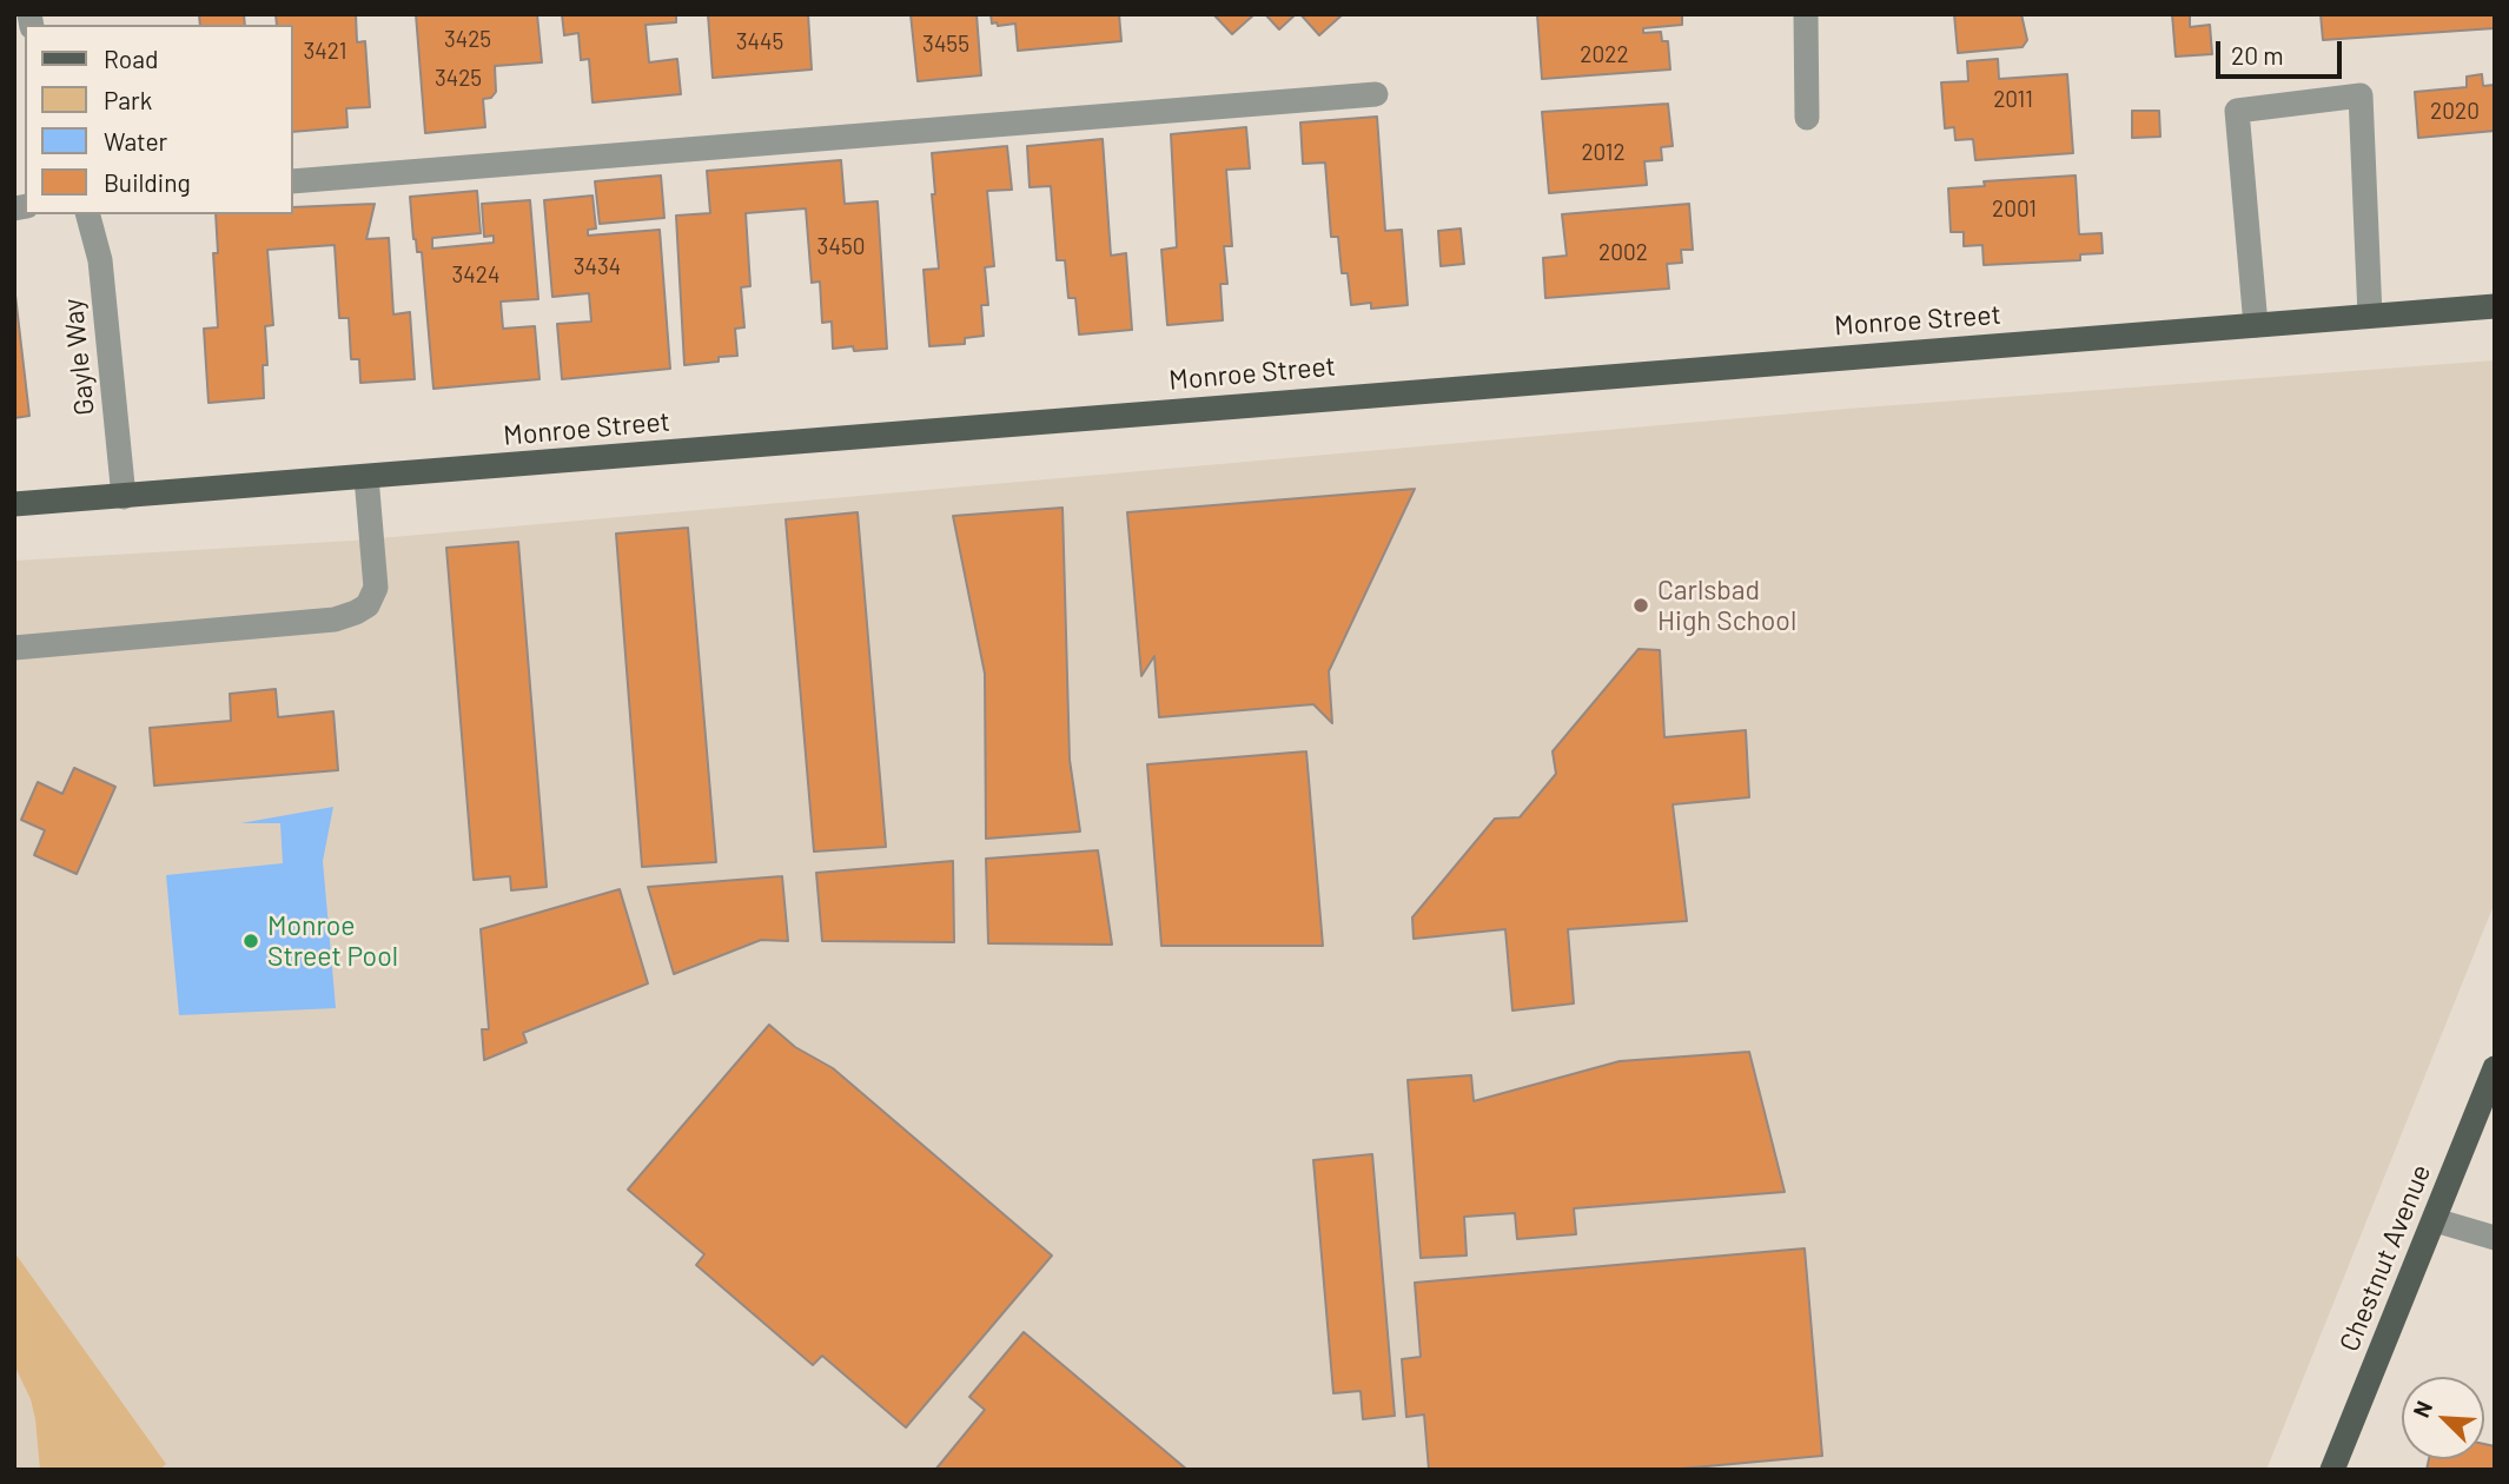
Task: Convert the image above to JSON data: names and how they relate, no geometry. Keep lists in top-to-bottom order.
{
  "streets": {
    "main road": ["Monroe Street", "Chestnut Avenue"],
    "street": ["Gayle Way"]
  },
  "crossings": [
    ["Monroe Street", "Gayle Way"]
  ],
  "places": ["Carlsbad High School", "Monroe Street Pool"],
  "house_numbers": [
    "3425",
    "3445",
    "3455",
    "3421",
    "2022",
    "3425",
    "2011",
    "2020",
    "2012",
    "2001",
    "3450",
    "2002",
    "3434",
    "3424"
  ],
  "legend": [
    "Road",
    "Park",
    "Water",
    "Building"
  ],
  "scale_bar": "20 m",
  "north": "top left"
}
